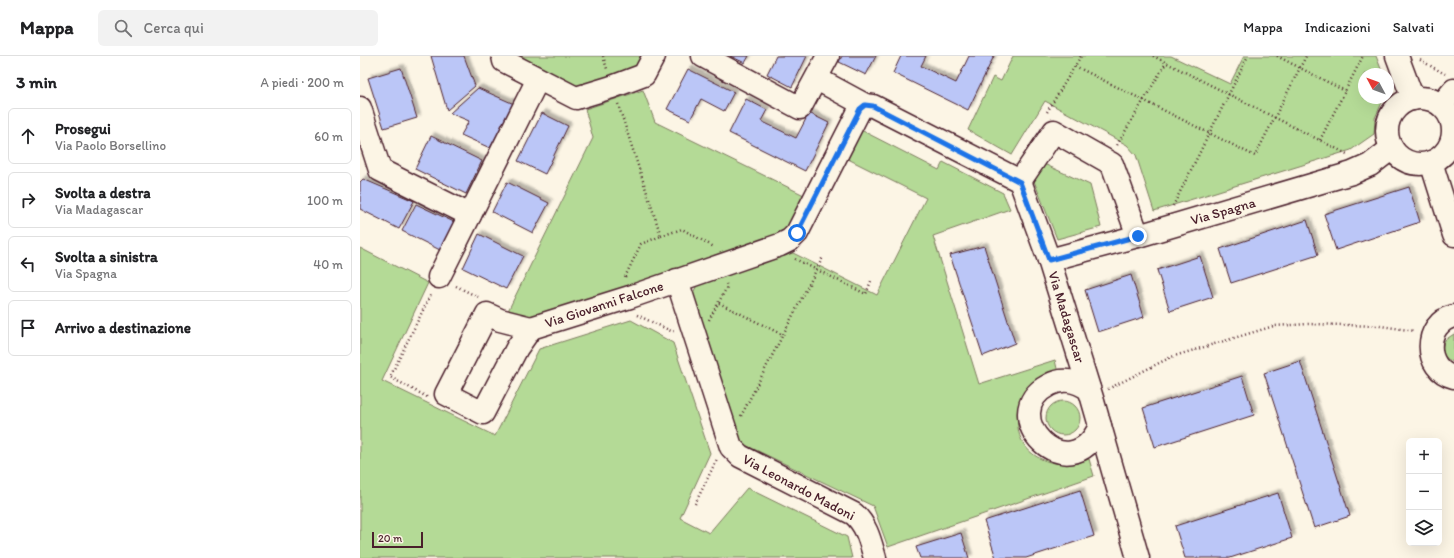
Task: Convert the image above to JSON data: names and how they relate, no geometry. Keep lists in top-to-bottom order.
{
  "streets": {
    "street": [
      "Via Spagna",
      "Via Giovanni Falcone",
      "Via Madagascar",
      "Via Leonardo Madoni"
    ]
  },
  "crossings": [
    ["Via Spagna", "Via Madagascar"],
    ["Via Giovanni Falcone", "Via Leonardo Madoni"]
  ],
  "scale_bar": "20 m",
  "north": "top left",
  "page": {
    "header": "Mappa",
    "search": "Cerca qui",
    "nav": ["Mappa", "Indicazioni", "Salvati"],
    "heading": ["3 min", "A piedi · 200 m"],
    "list": [
      ["Prosegui", "Via Paolo Borsellino", "60 m"],
      ["Svolta a destra", "Via Madagascar", "100 m"],
      ["Svolta a sinistra", "Via Spagna", "40 m"],
      "Arrivo a destinazione"
    ],
    "map_buttons": ["+", "−"],
    "scale": "20 m"
  }
}
